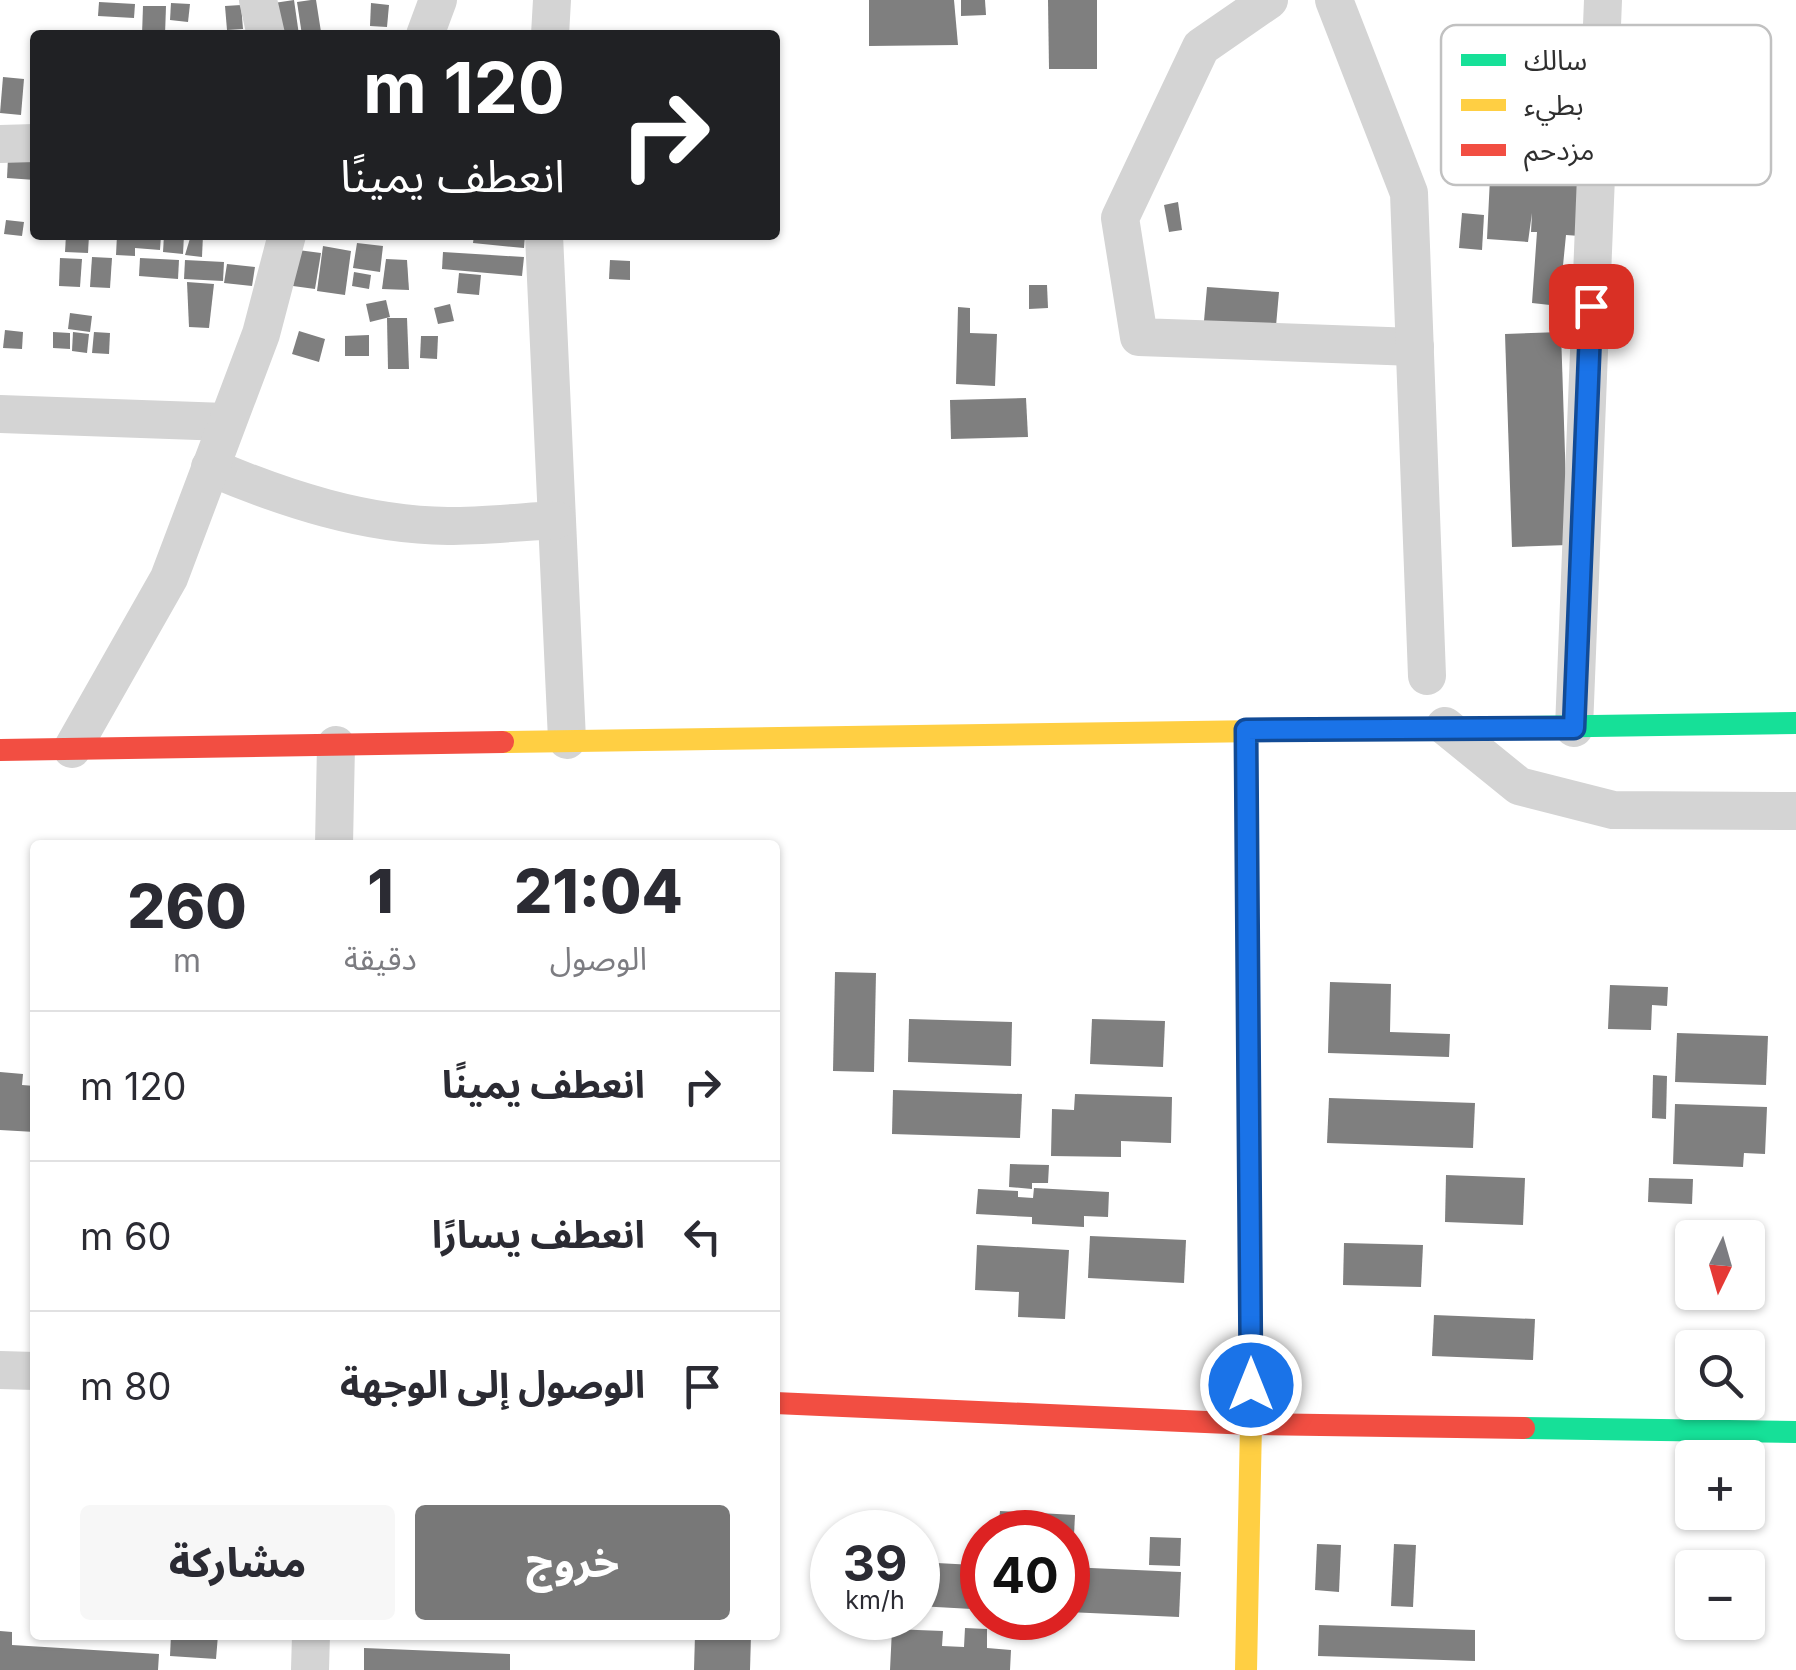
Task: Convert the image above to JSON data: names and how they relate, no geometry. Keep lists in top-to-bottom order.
{
  "legend": ["سالك", "بطيء", "مزدحم"],
  "north": "bottom",
  "page": {
    "turn": ["120 m", "انعطف يمينًا"],
    "eta": [
      "21:04",
      "الوصول",
      "1",
      "دقيقة",
      "260",
      "m"
    ],
    "list": [
      {
        "name": "انعطف يمينًا",
        "value": "120 m"
      },
      {
        "name": "انعطف يسارًا",
        "value": "60 m"
      },
      {
        "name": "الوصول إلى الوجهة",
        "value": "80 m"
      }
    ],
    "map_buttons": ["+", "−"],
    "buttons": ["خروج", "مشاركة"],
    "speed": "39 km/h",
    "limit": "40"
  }
}
